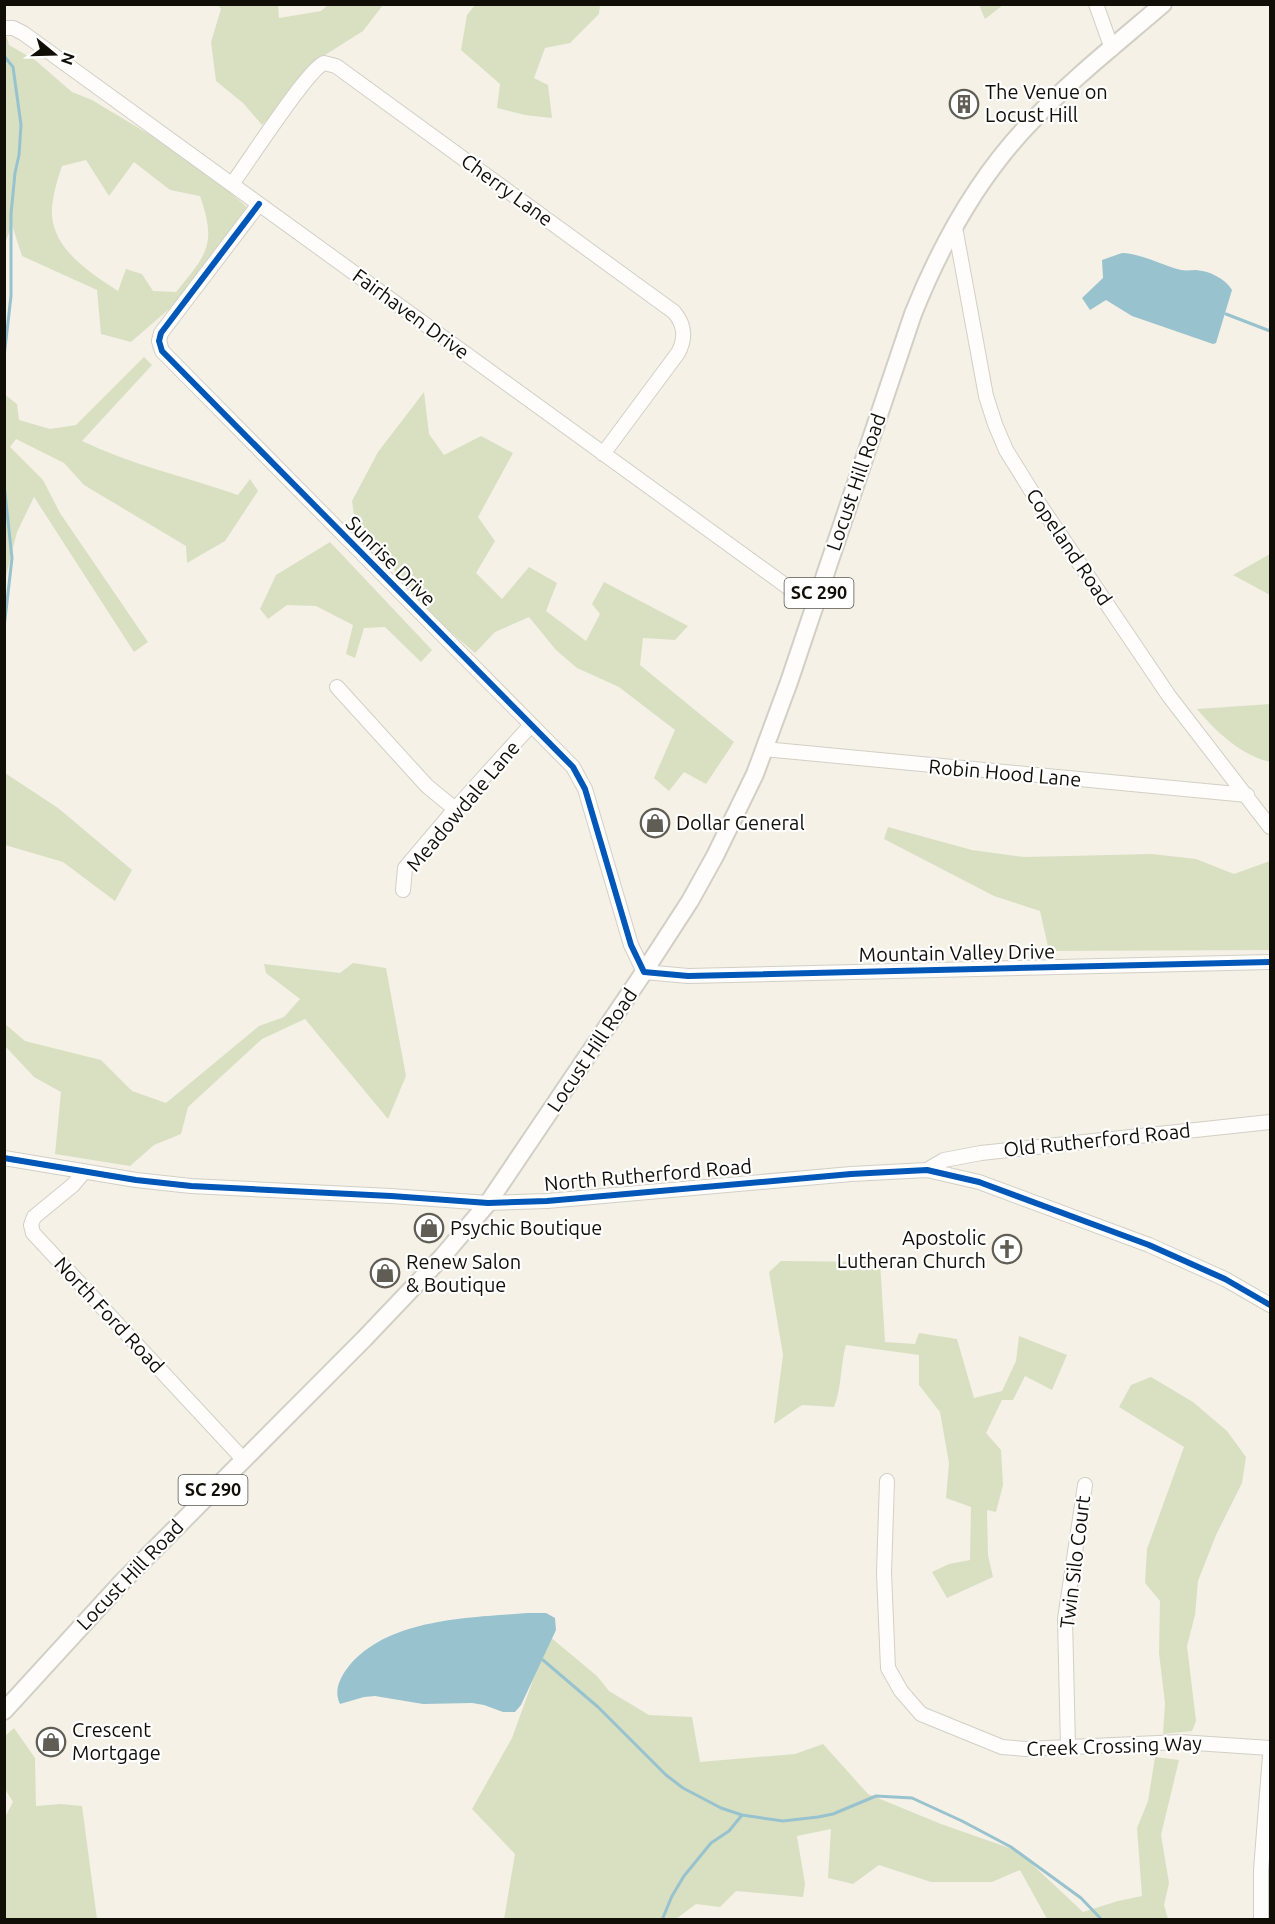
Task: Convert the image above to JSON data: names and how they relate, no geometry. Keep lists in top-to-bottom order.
{
  "streets": {
    "main road": ["Locust Hill Road", "SC 290"],
    "street": [
      "Cherry Lane",
      "Fairhaven Drive",
      "Copeland Road",
      "Sunrise Drive",
      "Robin Hood Lane",
      "Meadowdale Lane",
      "Mountain Valley Drive",
      "Old Rutherford Road",
      "North Rutherford Road",
      "North Ford Road",
      "Twin Silo Court",
      "Creek Crossing Way"
    ]
  },
  "crossings": [
    ["Cherry Lane", "Fairhaven Drive"],
    ["Fairhaven Drive", "Locust Hill Road"],
    ["Fairhaven Drive", "Sunrise Drive"],
    ["Locust Hill Road", "Copeland Road"],
    ["Locust Hill Road", "Sunrise Drive"],
    ["Locust Hill Road", "Robin Hood Lane"],
    ["Locust Hill Road", "Mountain Valley Drive"],
    ["Locust Hill Road", "North Rutherford Road"],
    ["Locust Hill Road", "North Ford Road"],
    ["Copeland Road", "Robin Hood Lane"],
    ["Sunrise Drive", "Meadowdale Lane"],
    ["Sunrise Drive", "Mountain Valley Drive"],
    ["Old Rutherford Road", "North Rutherford Road"],
    ["North Rutherford Road", "North Ford Road"],
    ["Twin Silo Court", "Creek Crossing Way"]
  ],
  "places": {
    "building": ["The Venue on Locust Hill"],
    "shop": [
      "Dollar General",
      "Psychic Boutique",
      "Renew Salon & Boutique",
      "Crescent Mortgage"
    ],
    "church": ["Apostolic Lutheran Church"]
  },
  "north": "right"
}
